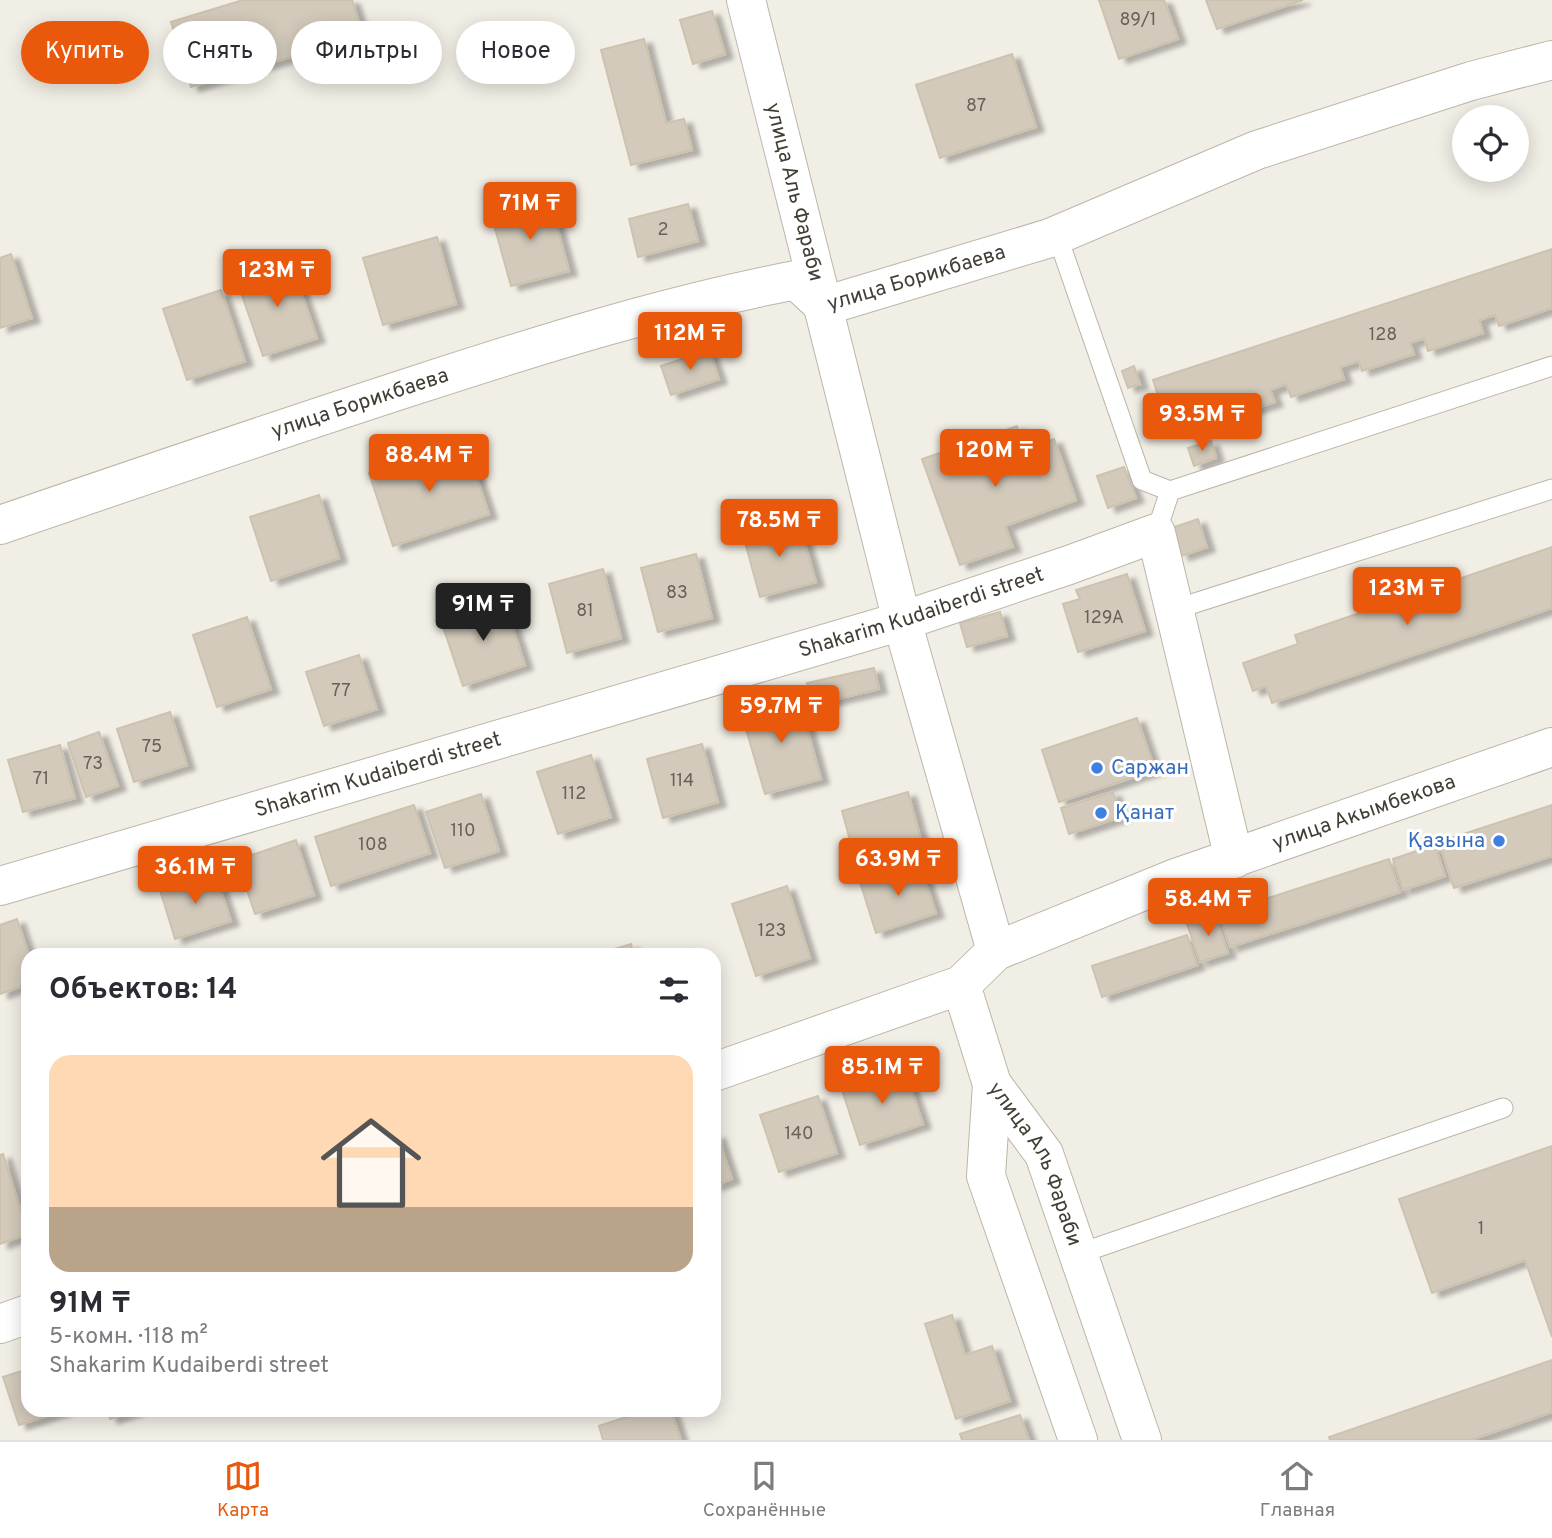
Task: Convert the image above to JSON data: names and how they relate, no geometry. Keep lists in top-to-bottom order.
{
  "streets": {
    "street": [
      "улица Аль Фараби",
      "улица Борикбаева",
      "Shakarim Kudaiberdi street",
      "улица Акымбекова"
    ]
  },
  "crossings": [
    ["улица Аль Фараби", "улица Борикбаева"],
    ["улица Аль Фараби", "Shakarim Kudaiberdi street"],
    ["улица Аль Фараби", "улица Акымбекова"]
  ],
  "places": ["Саржан", "Қанат", "Қазына"],
  "house_numbers": [
    "89/1",
    "87",
    "2",
    "128",
    "83",
    "81",
    "129А",
    "77",
    "75",
    "73",
    "71",
    "114",
    "112",
    "110",
    "108",
    "123",
    "140",
    "1"
  ],
  "page": {
    "chip": [
      "Купить",
      "Снять",
      "Фильтры",
      "Новое"
    ],
    "price": [
      "71M ₸",
      "123M ₸",
      "112M ₸",
      "93.5M ₸",
      "120M ₸",
      "88.4M ₸",
      "78.5M ₸",
      "123M ₸",
      "91M ₸",
      "59.7M ₸",
      "63.9M ₸",
      "36.1M ₸",
      "58.4M ₸",
      "85.1M ₸"
    ],
    "heading": "Объектов: 14",
    "list": [
      {
        "name": "91M ₸",
        "note": "5-комн. · 118 m² · Shakarim Kudaiberdi street"
      }
    ],
    "tabs": ["Карта", "Сохранённые", "Главная"]
  }
}
